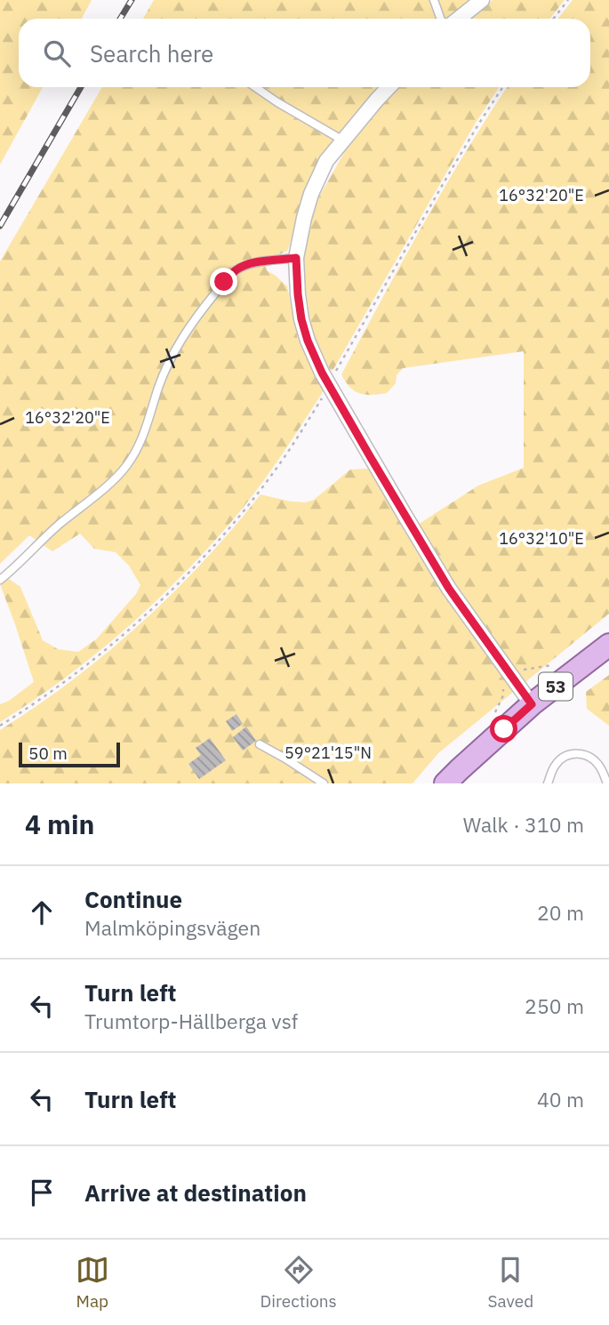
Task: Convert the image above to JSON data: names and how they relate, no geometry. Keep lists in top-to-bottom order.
{
  "streets": {
    "main road": ["53"]
  },
  "scale_bar": "50 m",
  "page": {
    "search": "Search here",
    "scale": "50 m",
    "heading": ["4 min", "Walk · 310 m"],
    "list": [
      ["Continue", "Malmköpingsvägen", "20 m"],
      ["Turn left", "Trumtorp-Hällberga vsf", "250 m"],
      ["Turn left", "40 m"],
      "Arrive at destination"
    ],
    "nav": ["Map", "Directions", "Saved"]
  },
  "coordinates": ["16°32'20\"E", "16°32'10\"E", "59°21'15\"N"]
}
